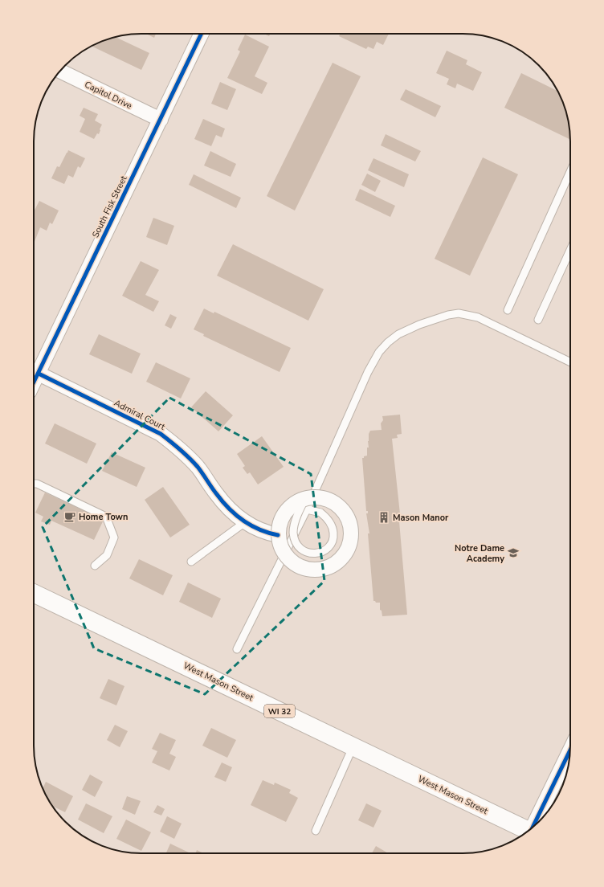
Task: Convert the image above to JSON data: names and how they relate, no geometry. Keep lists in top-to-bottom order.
{
  "streets": {
    "main road": ["West Mason Street", "WI 32"],
    "street": ["Capitol Drive", "South Fisk Street", "Admiral Court"]
  },
  "crossings": [
    ["Capitol Drive", "South Fisk Street"],
    ["South Fisk Street", "Admiral Court"]
  ],
  "places": {
    "cafe": ["Home Town"],
    "building": ["Mason Manor"],
    "school or university": ["Notre Dame Academy"]
  }
}
